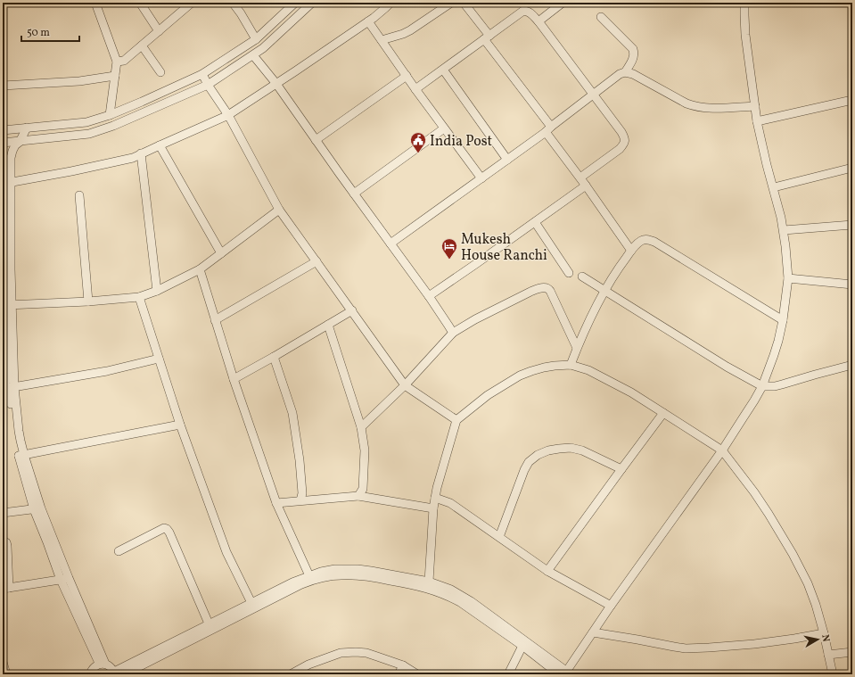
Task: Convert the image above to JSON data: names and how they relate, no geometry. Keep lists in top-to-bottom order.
{
  "places": {
    "public building": ["India Post"],
    "hotel": ["Mukesh House Ranchi"]
  },
  "scale_bar": "50 m",
  "north": "right"
}
